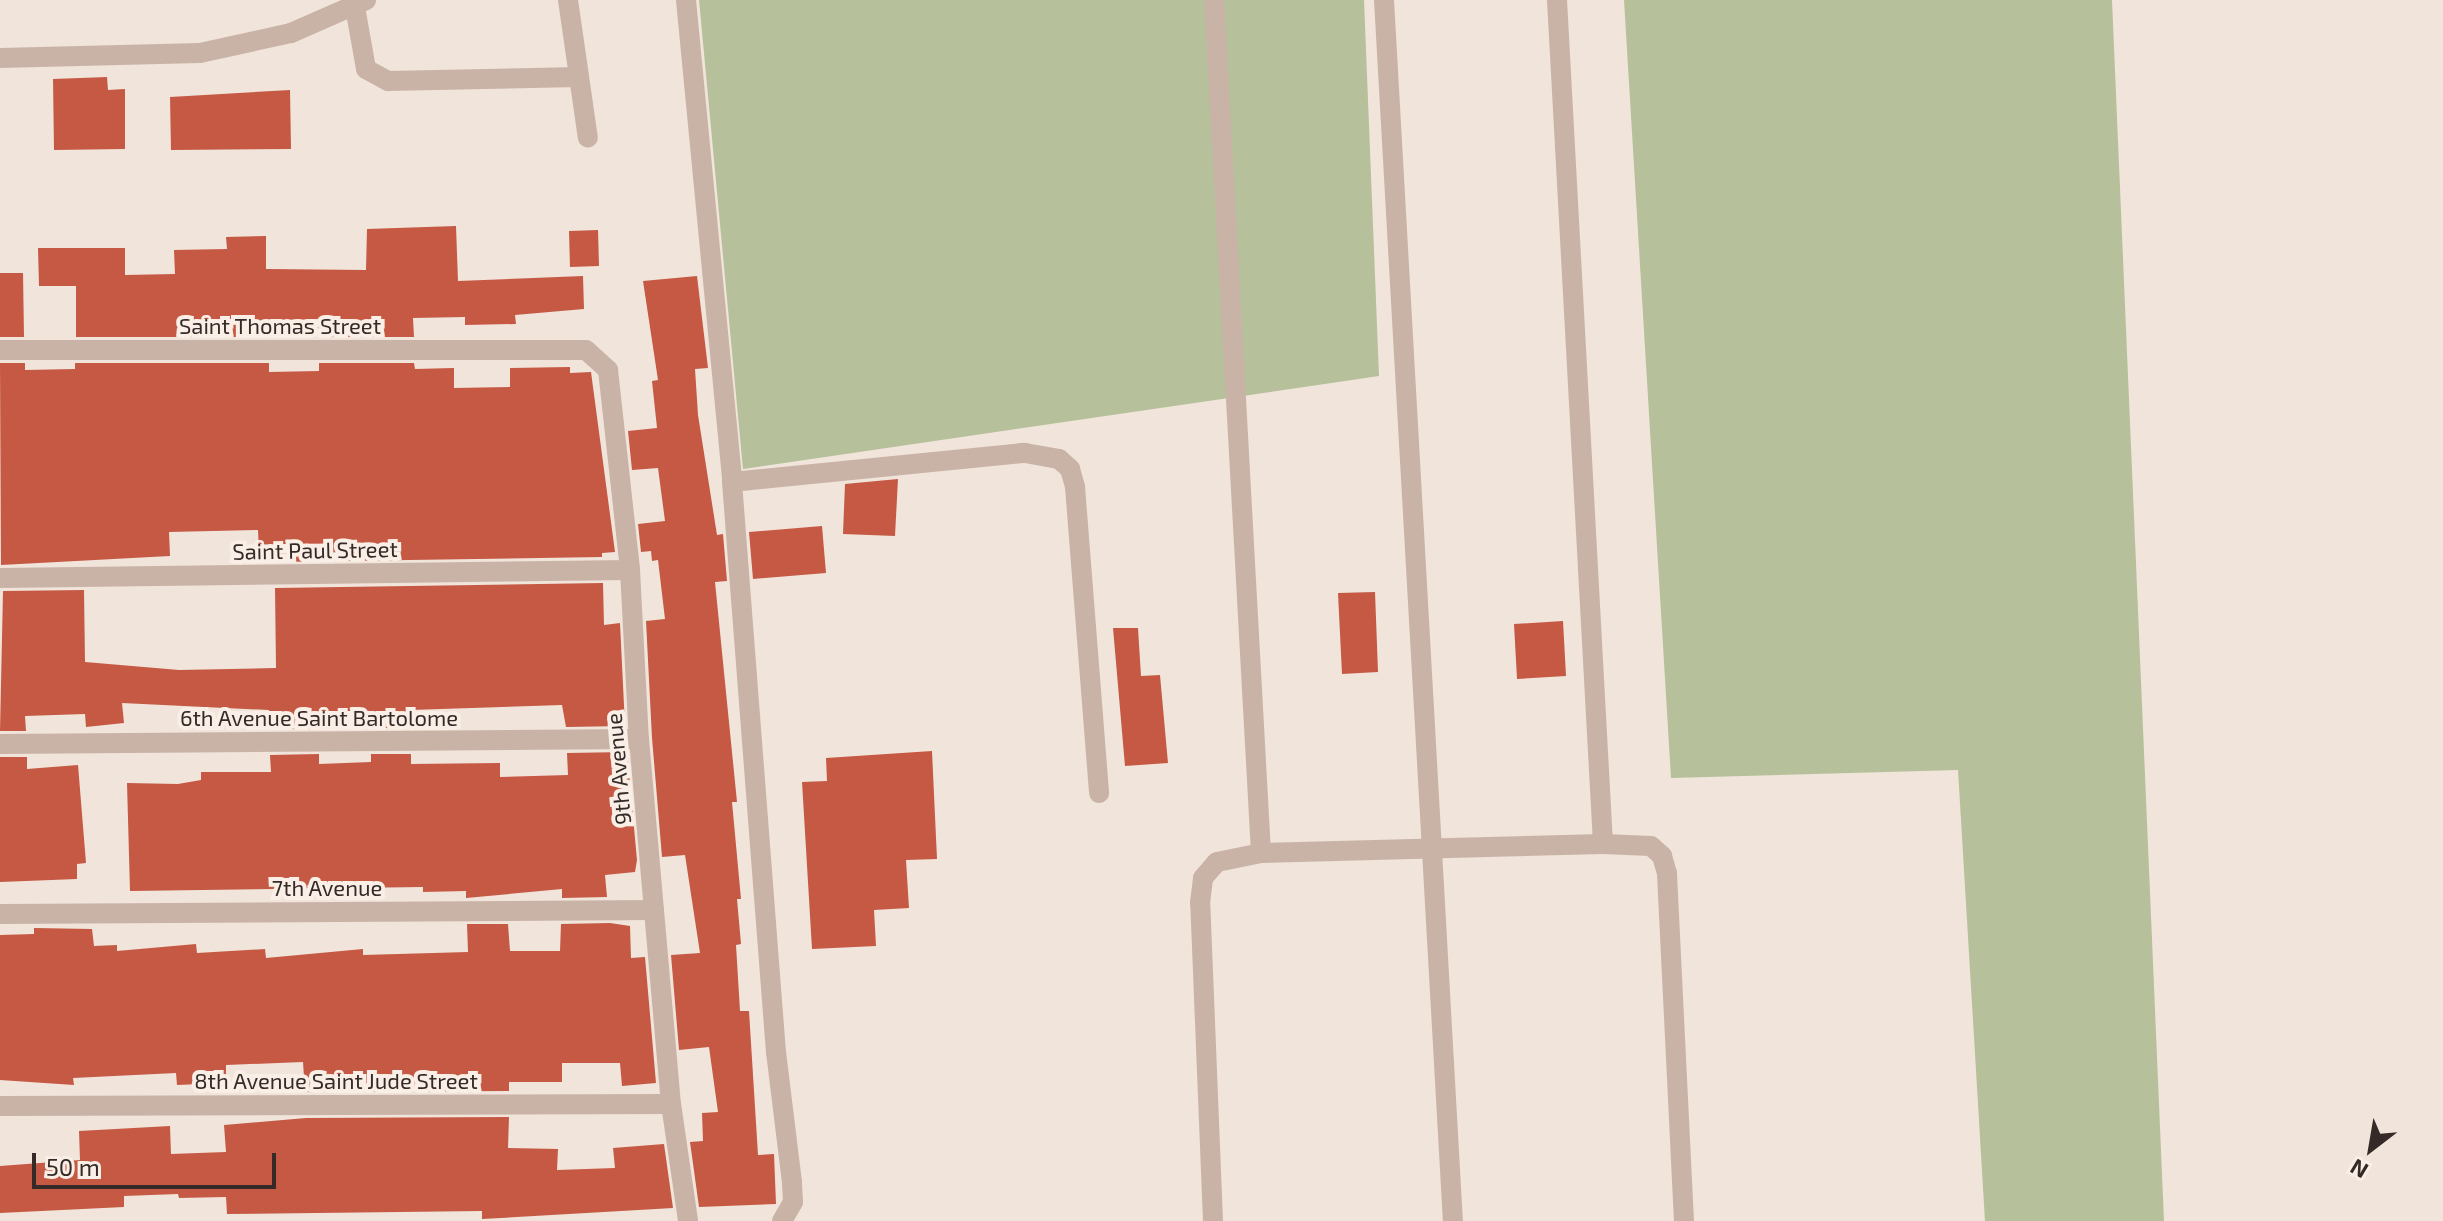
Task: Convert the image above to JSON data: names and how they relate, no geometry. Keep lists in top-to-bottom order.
{
  "streets": {
    "street": [
      "Saint Thomas Street",
      "Saint Paul Street",
      "6th Avenue Saint Bartolome",
      "9th Avenue",
      "7th Avenue",
      "8th Avenue Saint Jude Street"
    ]
  },
  "crossings": [
    ["Saint Thomas Street", "9th Avenue"],
    ["Saint Paul Street", "9th Avenue"],
    ["6th Avenue Saint Bartolome", "9th Avenue"],
    ["9th Avenue", "7th Avenue"],
    ["9th Avenue", "8th Avenue Saint Jude Street"]
  ],
  "scale_bar": "50 m",
  "north": "bottom left"
}
